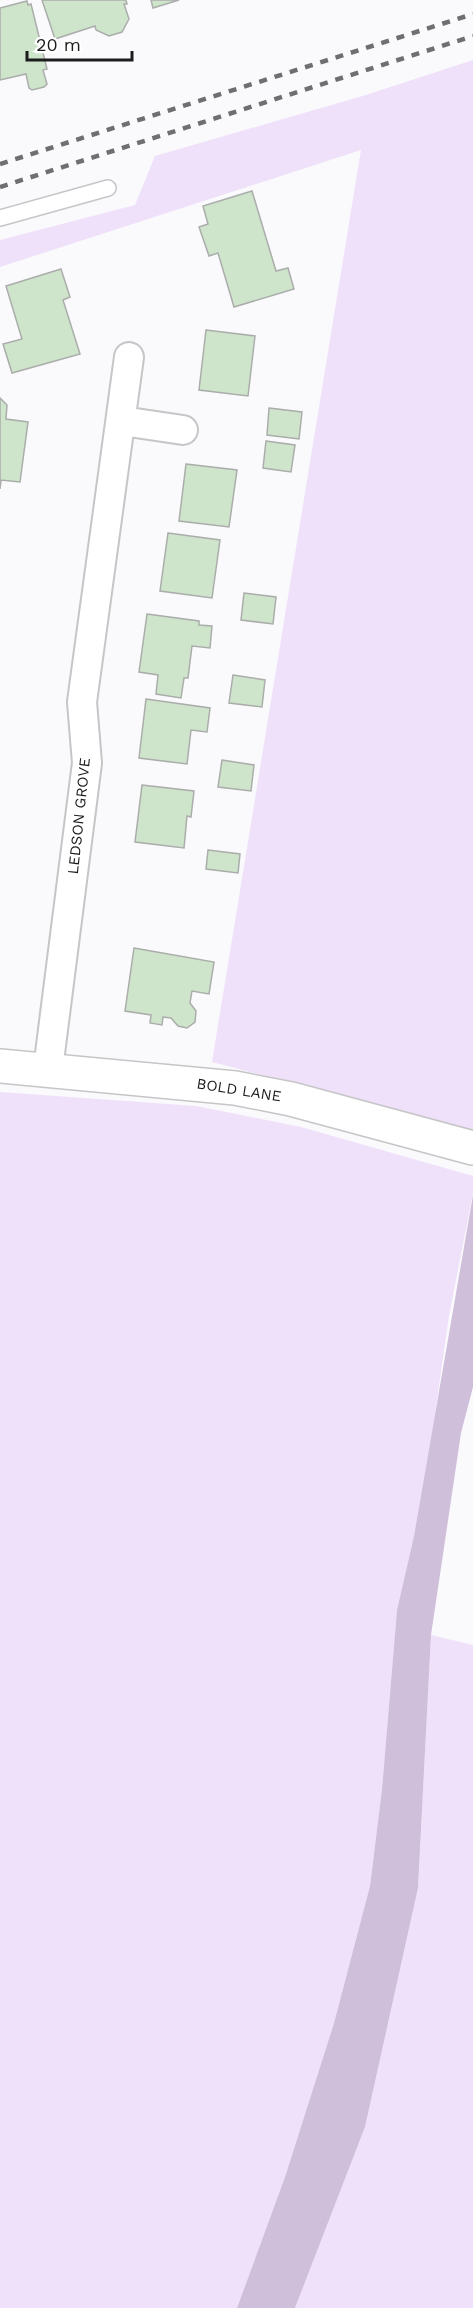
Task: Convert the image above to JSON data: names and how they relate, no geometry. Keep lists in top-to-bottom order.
{
  "streets": {
    "street": ["LEDSON GROVE", "BOLD LANE"]
  },
  "crossings": [
    ["LEDSON GROVE", "BOLD LANE"]
  ],
  "scale_bar": "20 m"
}
